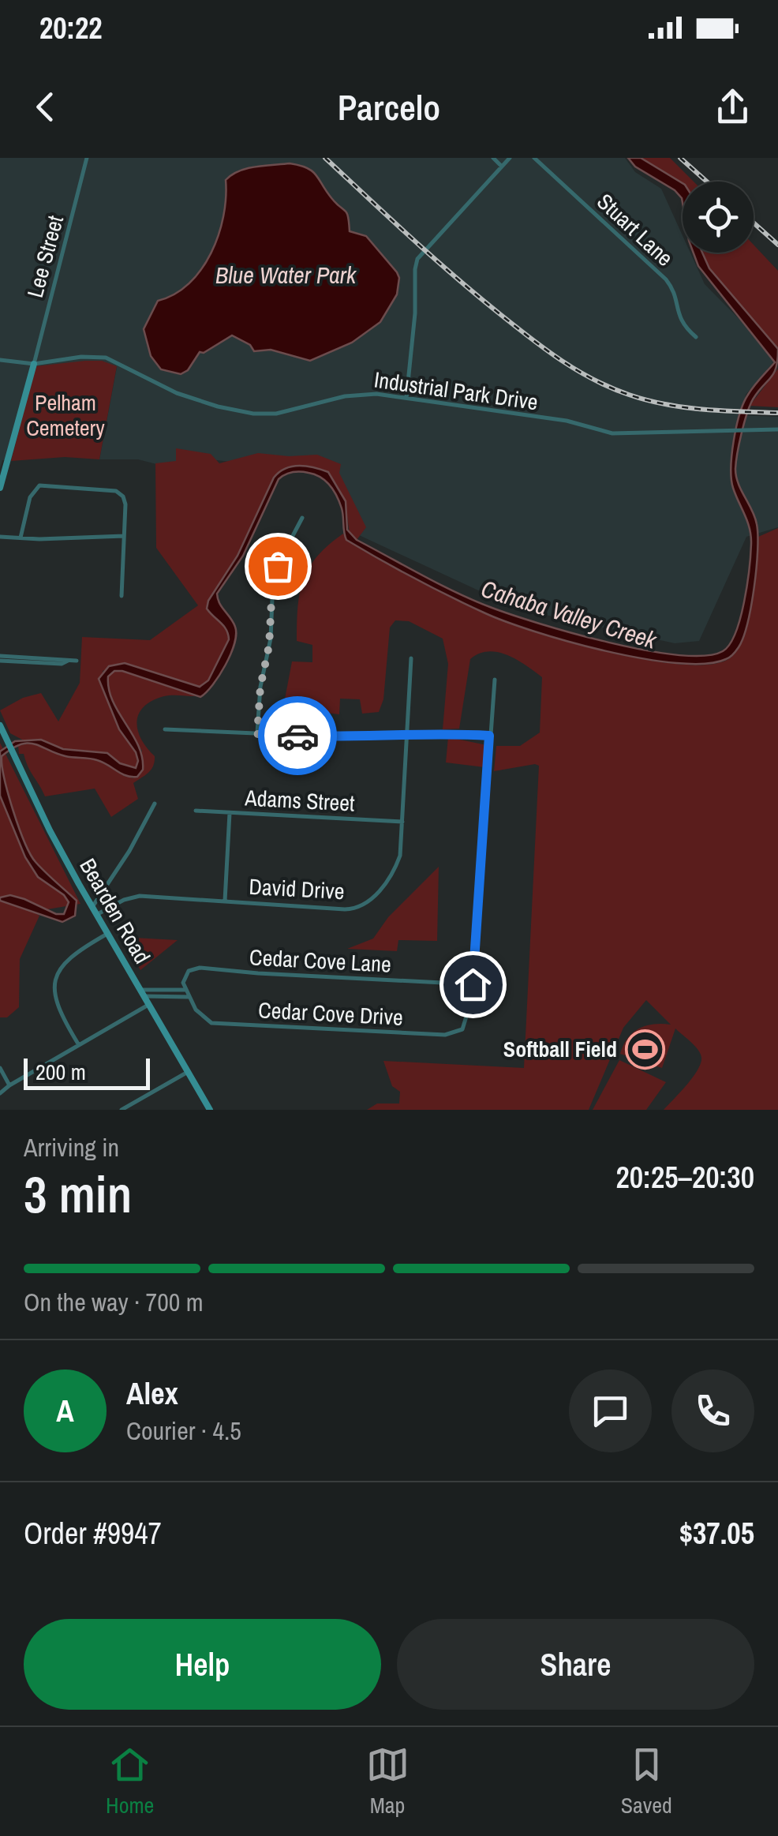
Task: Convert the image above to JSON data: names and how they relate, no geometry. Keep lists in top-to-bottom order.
{
  "streets": {
    "street": [
      "Stuart Lane",
      "Lee Street",
      "Industrial Park Drive",
      "Adams Street",
      "David Drive",
      "Bearden Road",
      "Cedar Cove Lane",
      "Cedar Cove Drive"
    ]
  },
  "crossings": [
    ["Lee Street", "Industrial Park Drive"],
    ["Adams Street", "David Drive"],
    ["David Drive", "Bearden Road"],
    ["Cedar Cove Lane", "Cedar Cove Drive"]
  ],
  "water": ["Blue Water Park", "Cahaba Valley Creek"],
  "parks": ["Pelham Cemetery"],
  "places": {
    "sports": ["Softball Field"]
  },
  "scale_bar": "200 m",
  "page": {
    "status": "20:22",
    "header": "Parcelo",
    "scale": "200 m",
    "heading": ["3 min", "Arriving in", "20:25–20:30"],
    "panel": [
      "Alex",
      "Courier · 4.5",
      "Order #9947",
      "$37.05"
    ],
    "bar": "On the way · 700 m",
    "round": "A",
    "buttons": ["Help", "Share"],
    "tabs": ["Home", "Map", "Saved"]
  }
}
